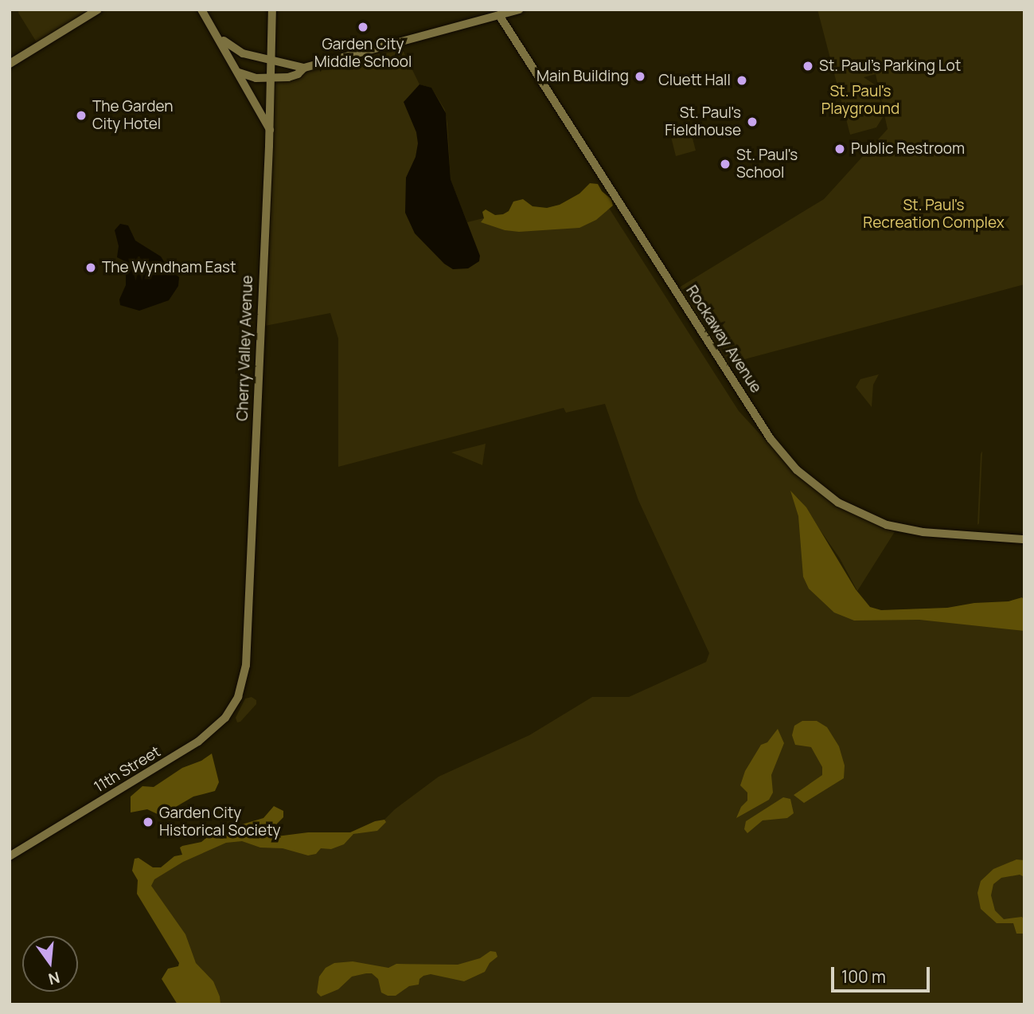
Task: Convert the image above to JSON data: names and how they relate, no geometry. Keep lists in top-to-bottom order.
{
  "streets": {
    "main road": ["Rockaway Avenue", "Cherry Valley Avenue", "11th Street"]
  },
  "crossings": [
    ["Cherry Valley Avenue", "11th Street"]
  ],
  "parks": ["St. Paul's Playground", "St. Paul's Recreation Complex"],
  "places": [
    "Garden City Middle School",
    "St. Paul's Parking Lot",
    "Main Building",
    "Cluett Hall",
    "The Garden City Hotel",
    "St. Paul's Fieldhouse",
    "Public Restroom",
    "St. Paul's School",
    "The Wyndham East",
    "Garden City Historical Society"
  ],
  "scale_bar": "100 m",
  "north": "bottom"
}
